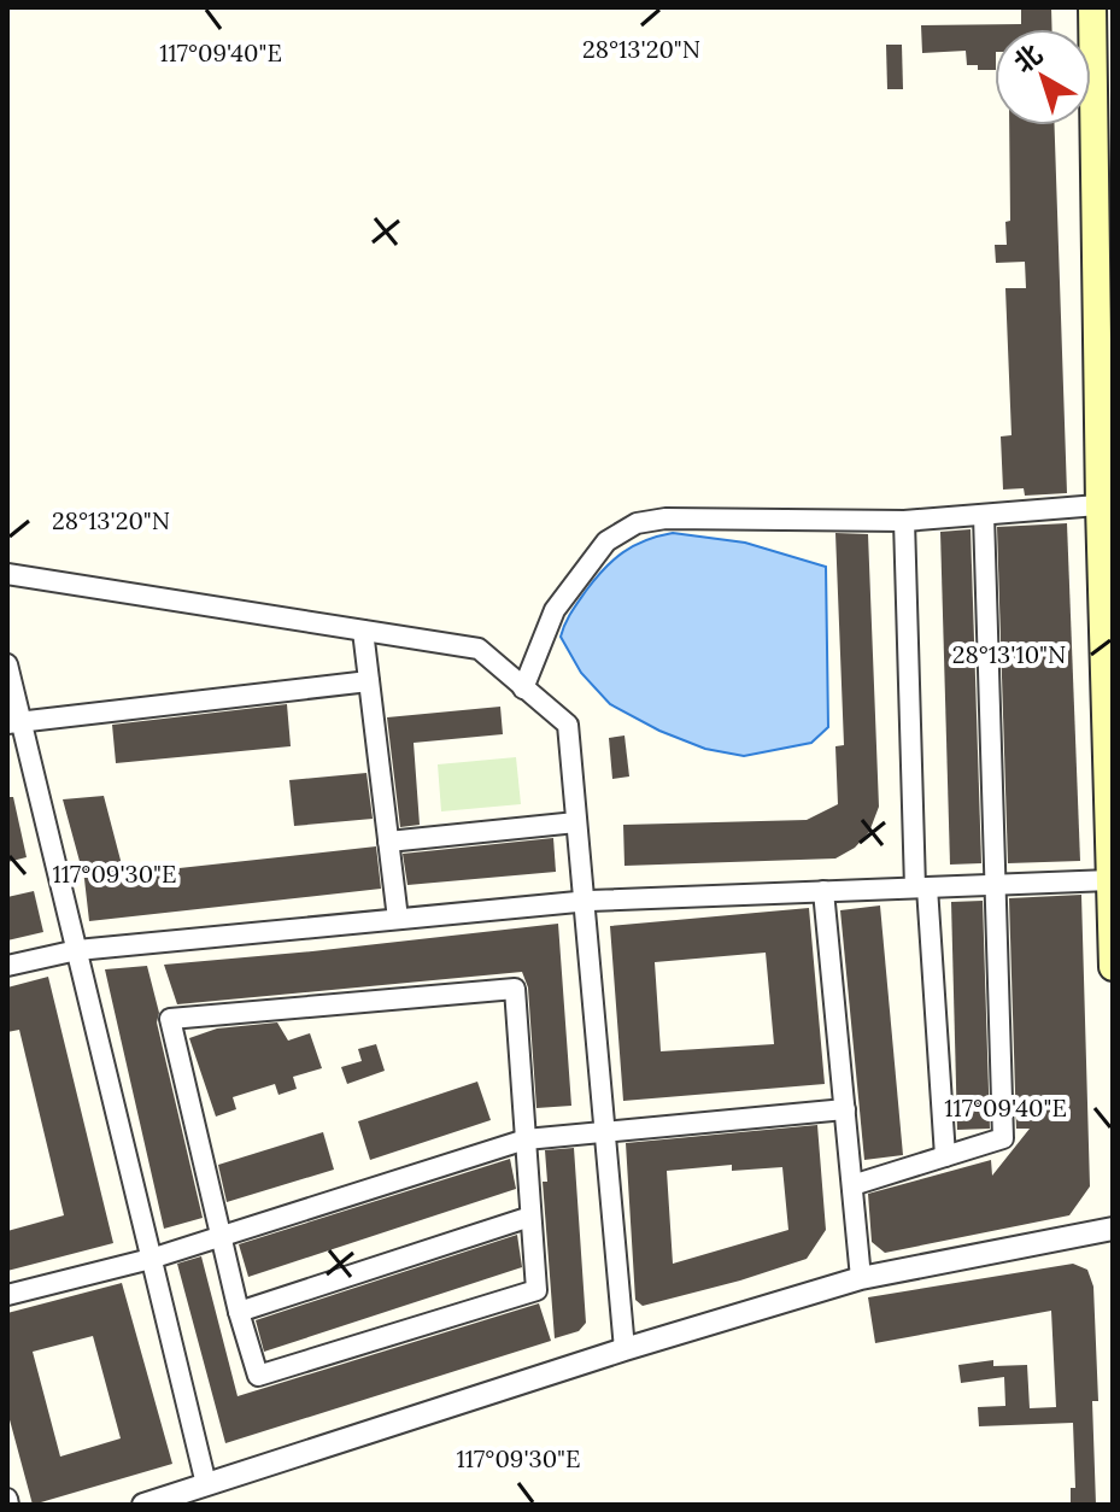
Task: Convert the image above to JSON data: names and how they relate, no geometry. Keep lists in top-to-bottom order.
{
  "north": "top left",
  "coordinates": [
    "28°13'20\"N",
    "117°09'40\"E",
    "28°13'10\"N",
    "117°09'30\"E"
  ]
}
